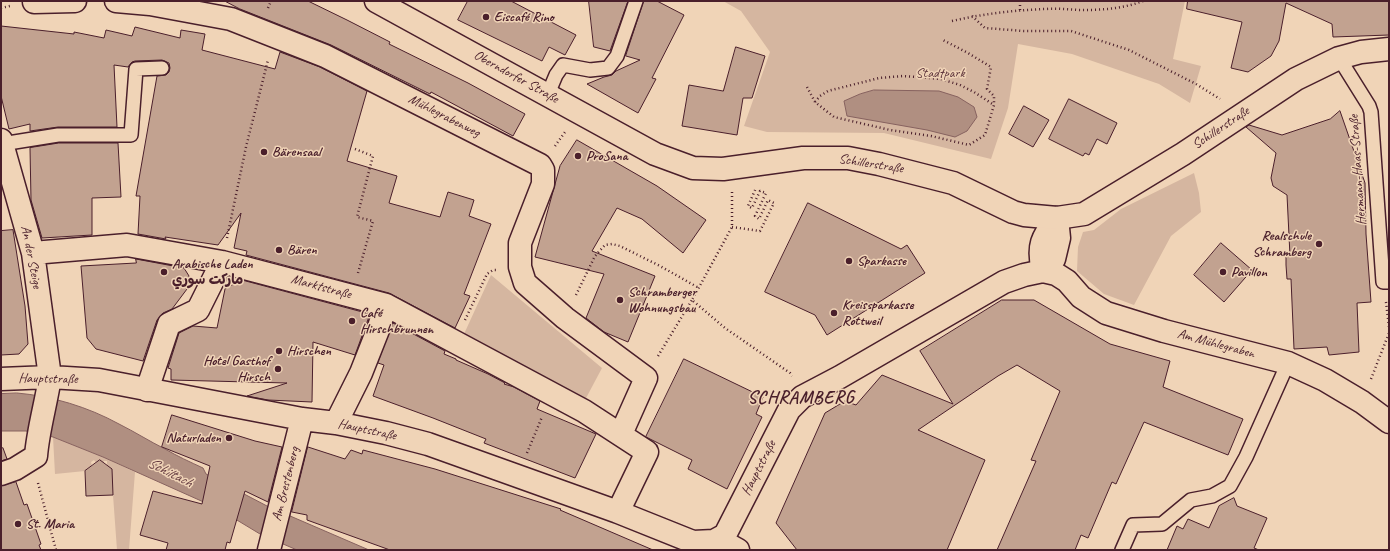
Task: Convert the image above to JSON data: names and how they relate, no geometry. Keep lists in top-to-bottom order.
{
  "streets": {
    "street": [
      "Oberndorfer Straße",
      "Mühlegrabenweg",
      "Schillerstraße",
      "An der Steige",
      "Marktstraße",
      "Am Mühlegraben",
      "Hauptstraße",
      "Am Brestenberg"
    ],
    "lane": ["Hermann-Haas-Straße"]
  },
  "crossings": [
    ["Oberndorfer Straße", "Schillerstraße"],
    ["Schillerstraße", "Hermann-Haas-Straße"],
    ["An der Steige", "Marktstraße"],
    ["An der Steige", "Hauptstraße"],
    ["Marktstraße", "Hauptstraße"],
    ["Hauptstraße", "Am Brestenberg"]
  ],
  "districts": ["SCHRAMBERG"],
  "water": ["Schiltach"],
  "parks": ["Stadtpark"],
  "places": [
    "Eiscafé Rino",
    "Bärensaal",
    "ProSana",
    "Realschule Schramberg",
    "Bären",
    "Sparkasse",
    "Arabische Laden ماركت سوري",
    "Pavillon",
    "Schramberger Wohnungsbau",
    "Kreissparkasse Rottweil",
    "Café Hirschbrunnen",
    "Hirschen",
    "Hotel Gasthof Hirsch",
    "Naturladen",
    "St. Maria"
  ]
}
